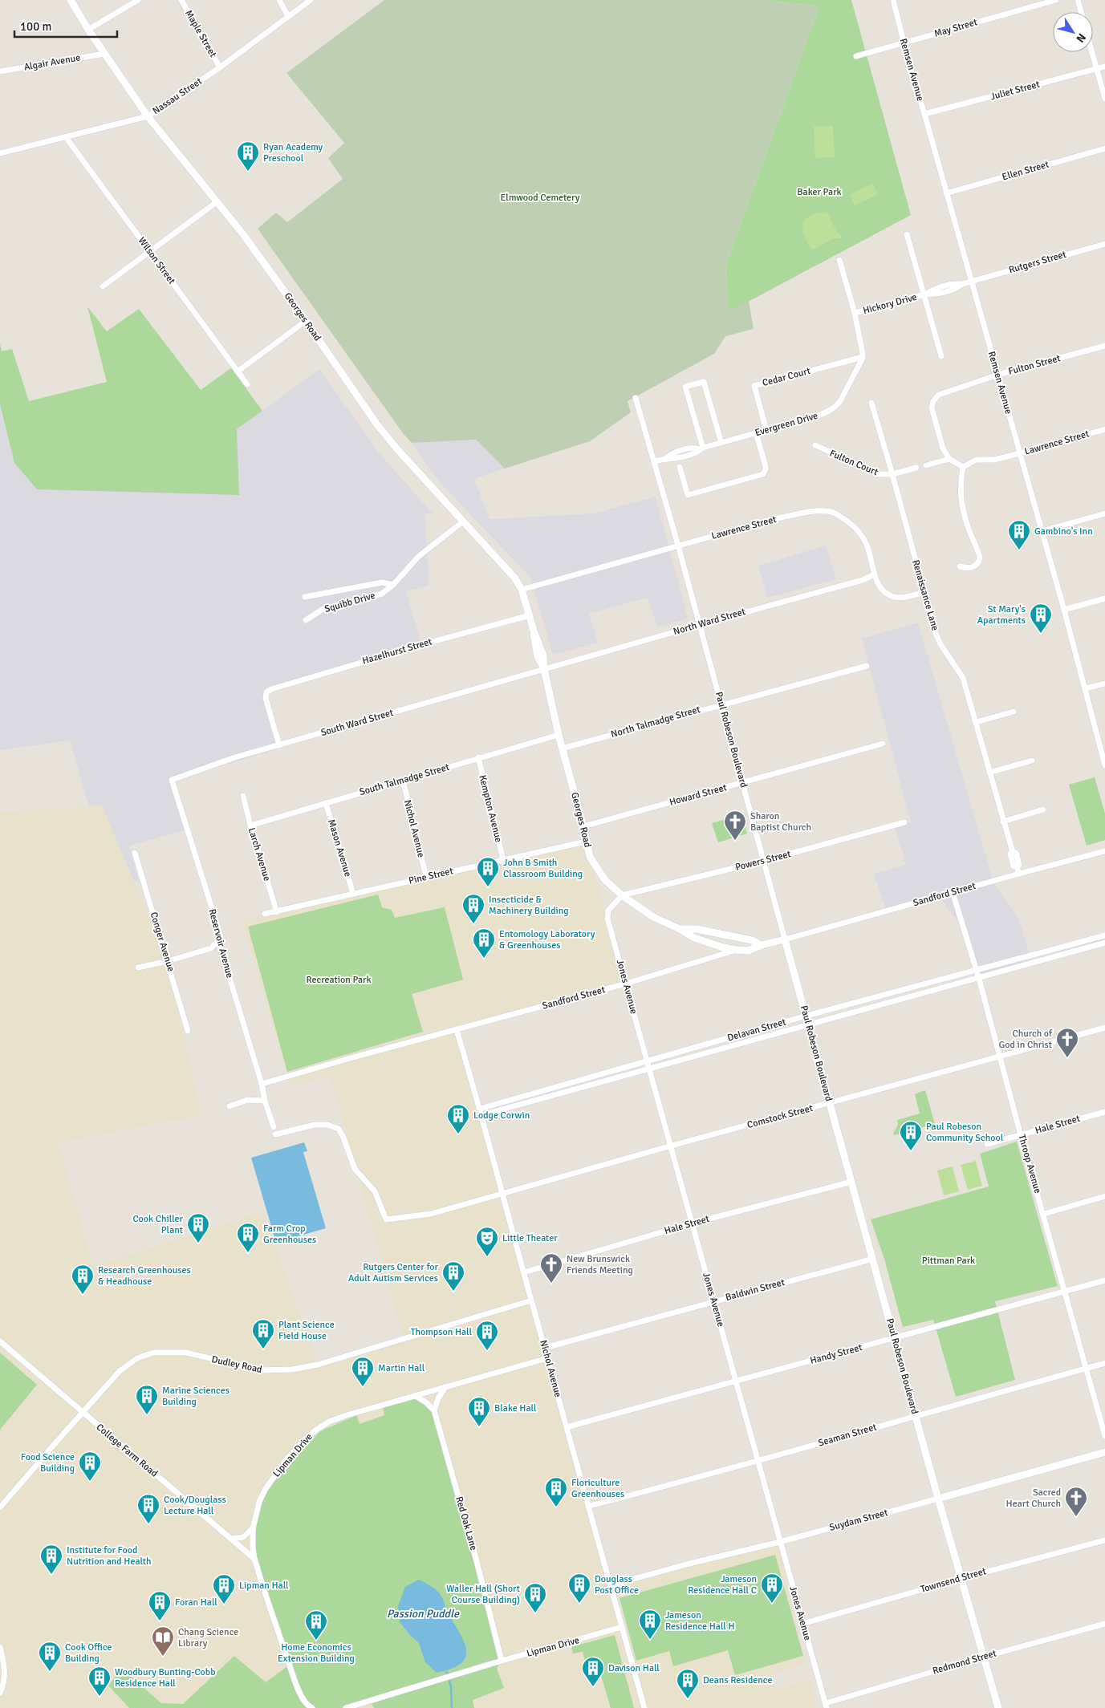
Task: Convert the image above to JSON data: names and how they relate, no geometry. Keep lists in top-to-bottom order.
{
  "streets": {
    "street": [
      "May Street",
      "Maple Street",
      "Algair Avenue",
      "Remsen Avenue",
      "Juliet Street",
      "Nassau Street",
      "Ellen Street",
      "Wilson Street",
      "Rutgers Street",
      "Hickory Drive",
      "Georges Road",
      "Fulton Street",
      "Cedar Court",
      "Evergreen Drive",
      "Lawrence Street",
      "Fulton Court",
      "Renaissance Lane",
      "Squibb Drive",
      "North Ward Street",
      "Hazelhurst Street",
      "North Talmadge Street",
      "South Ward Street",
      "Paul Robeson Boulevard",
      "South Talmadge Street",
      "Howard Street",
      "Kempton Avenue",
      "Nichol Avenue",
      "Mason Avenue",
      "Larch Avenue",
      "Powers Street",
      "Pine Street",
      "Sandford Street",
      "Conger Avenue",
      "Reservoir Avenue",
      "Jones Avenue",
      "Delavan Street",
      "Comstock Street",
      "Hale Street",
      "Throop Avenue",
      "Baldwin Street",
      "Handy Street",
      "Dudley Road",
      "Seaman Street",
      "College Farm Road",
      "Lipman Drive",
      "Suydam Street",
      "Red Oak Lane",
      "Townsend Street",
      "Redmond Street"
    ]
  },
  "crossings": [
    ["May Street", "Remsen Avenue"],
    ["Maple Street", "Nassau Street"],
    ["Algair Avenue", "Georges Road"],
    ["Remsen Avenue", "Juliet Street"],
    ["Remsen Avenue", "Ellen Street"],
    ["Remsen Avenue", "Rutgers Street"],
    ["Remsen Avenue", "Hickory Drive"],
    ["Remsen Avenue", "Fulton Street"],
    ["Remsen Avenue", "Lawrence Street"],
    ["Nassau Street", "Wilson Street"],
    ["Nassau Street", "Georges Road"],
    ["Rutgers Street", "Hickory Drive"],
    ["Georges Road", "Lawrence Street"],
    ["Georges Road", "Squibb Drive"],
    ["Georges Road", "North Ward Street"],
    ["Georges Road", "Hazelhurst Street"],
    ["Georges Road", "North Talmadge Street"],
    ["Georges Road", "South Ward Street"],
    ["Georges Road", "South Talmadge Street"],
    ["Georges Road", "Howard Street"],
    ["Georges Road", "Powers Street"],
    ["Georges Road", "Pine Street"],
    ["Georges Road", "Sandford Street"],
    ["Georges Road", "Jones Avenue"],
    ["Cedar Court", "Evergreen Drive"],
    ["Evergreen Drive", "Paul Robeson Boulevard"],
    ["Lawrence Street", "Renaissance Lane"],
    ["Lawrence Street", "North Ward Street"],
    ["Lawrence Street", "Paul Robeson Boulevard"],
    ["Fulton Court", "Renaissance Lane"],
    ["Renaissance Lane", "Sandford Street"],
    ["North Ward Street", "South Ward Street"],
    ["North Ward Street", "Paul Robeson Boulevard"],
    ["Hazelhurst Street", "South Ward Street"],
    ["North Talmadge Street", "Paul Robeson Boulevard"],
    ["South Ward Street", "Reservoir Avenue"],
    ["Paul Robeson Boulevard", "Howard Street"],
    ["Paul Robeson Boulevard", "Powers Street"],
    ["Paul Robeson Boulevard", "Sandford Street"],
    ["Paul Robeson Boulevard", "Delavan Street"],
    ["Paul Robeson Boulevard", "Comstock Street"],
    ["Paul Robeson Boulevard", "Hale Street"],
    ["Paul Robeson Boulevard", "Baldwin Street"],
    ["Paul Robeson Boulevard", "Handy Street"],
    ["Paul Robeson Boulevard", "Seaman Street"],
    ["Paul Robeson Boulevard", "Suydam Street"],
    ["Paul Robeson Boulevard", "Townsend Street"],
    ["Paul Robeson Boulevard", "Redmond Street"],
    ["South Talmadge Street", "Kempton Avenue"],
    ["South Talmadge Street", "Nichol Avenue"],
    ["South Talmadge Street", "Mason Avenue"],
    ["South Talmadge Street", "Larch Avenue"],
    ["Kempton Avenue", "Pine Street"],
    ["Nichol Avenue", "Pine Street"],
    ["Nichol Avenue", "Sandford Street"],
    ["Nichol Avenue", "Delavan Street"],
    ["Nichol Avenue", "Comstock Street"],
    ["Nichol Avenue", "Hale Street"],
    ["Nichol Avenue", "Baldwin Street"],
    ["Nichol Avenue", "Handy Street"],
    ["Nichol Avenue", "Dudley Road"],
    ["Nichol Avenue", "Seaman Street"],
    ["Nichol Avenue", "Lipman Drive"],
    ["Nichol Avenue", "Suydam Street"],
    ["Mason Avenue", "Pine Street"],
    ["Larch Avenue", "Pine Street"],
    ["Powers Street", "Jones Avenue"],
    ["Sandford Street", "Reservoir Avenue"],
    ["Sandford Street", "Jones Avenue"],
    ["Sandford Street", "Throop Avenue"],
    ["Jones Avenue", "Delavan Street"],
    ["Jones Avenue", "Comstock Street"],
    ["Jones Avenue", "Hale Street"],
    ["Jones Avenue", "Baldwin Street"],
    ["Jones Avenue", "Handy Street"],
    ["Jones Avenue", "Seaman Street"],
    ["Jones Avenue", "Suydam Street"],
    ["Jones Avenue", "Townsend Street"],
    ["Jones Avenue", "Redmond Street"],
    ["Delavan Street", "Throop Avenue"],
    ["Comstock Street", "Throop Avenue"],
    ["Hale Street", "Throop Avenue"],
    ["Throop Avenue", "Handy Street"],
    ["Throop Avenue", "Seaman Street"],
    ["Dudley Road", "College Farm Road"],
    ["College Farm Road", "Lipman Drive"],
    ["Lipman Drive", "Red Oak Lane"]
  ],
  "water": ["Passion Puddle"],
  "parks": [
    "Baker Park",
    "Elmwood Cemetery",
    "Recreation Park",
    "Pittman Park"
  ],
  "places": {
    "building": [
      "Ryan Academy Preschool",
      "Gambino's Inn",
      "St Mary's Apartments",
      "John B Smith Classroom Building",
      "Insecticide & Machinery Building",
      "Entomology Laboratory & Greenhouses",
      "Lodge Corwin",
      "Paul Robeson Community School",
      "Cook Chiller Plant",
      "Farm Crop Greenhouses",
      "Rutgers Center for Adult Autism Services",
      "Research Greenhouses & Headhouse",
      "Plant Science Field House",
      "Thompson Hall",
      "Martin Hall",
      "Marine Sciences Building",
      "Blake Hall",
      "Food Science Building",
      "Floriculture Greenhouses",
      "Cook/Douglass Lecture Hall",
      "Institute for Food Nutrition and Health",
      "Douglass Post Office",
      "Jameson Residence Hall C",
      "Lipman Hall",
      "Waller Hall (Short Course Building)",
      "Foran Hall",
      "Jameson Residence Hall H",
      "Home Economics Extension Building",
      "Cook Office Building",
      "Davison Hall",
      "Woodbury Bunting-Cobb Residence Hall",
      "Deans Residence"
    ],
    "church": [
      "Sharon Baptist Church",
      "Church of God in Christ",
      "New Brunswick Friends Meeting",
      "Sacred Heart Church"
    ],
    "theatre": ["Little Theater"],
    "library": ["Chang Science Library"]
  },
  "scale_bar": "100 m",
  "north": "bottom right"
}
